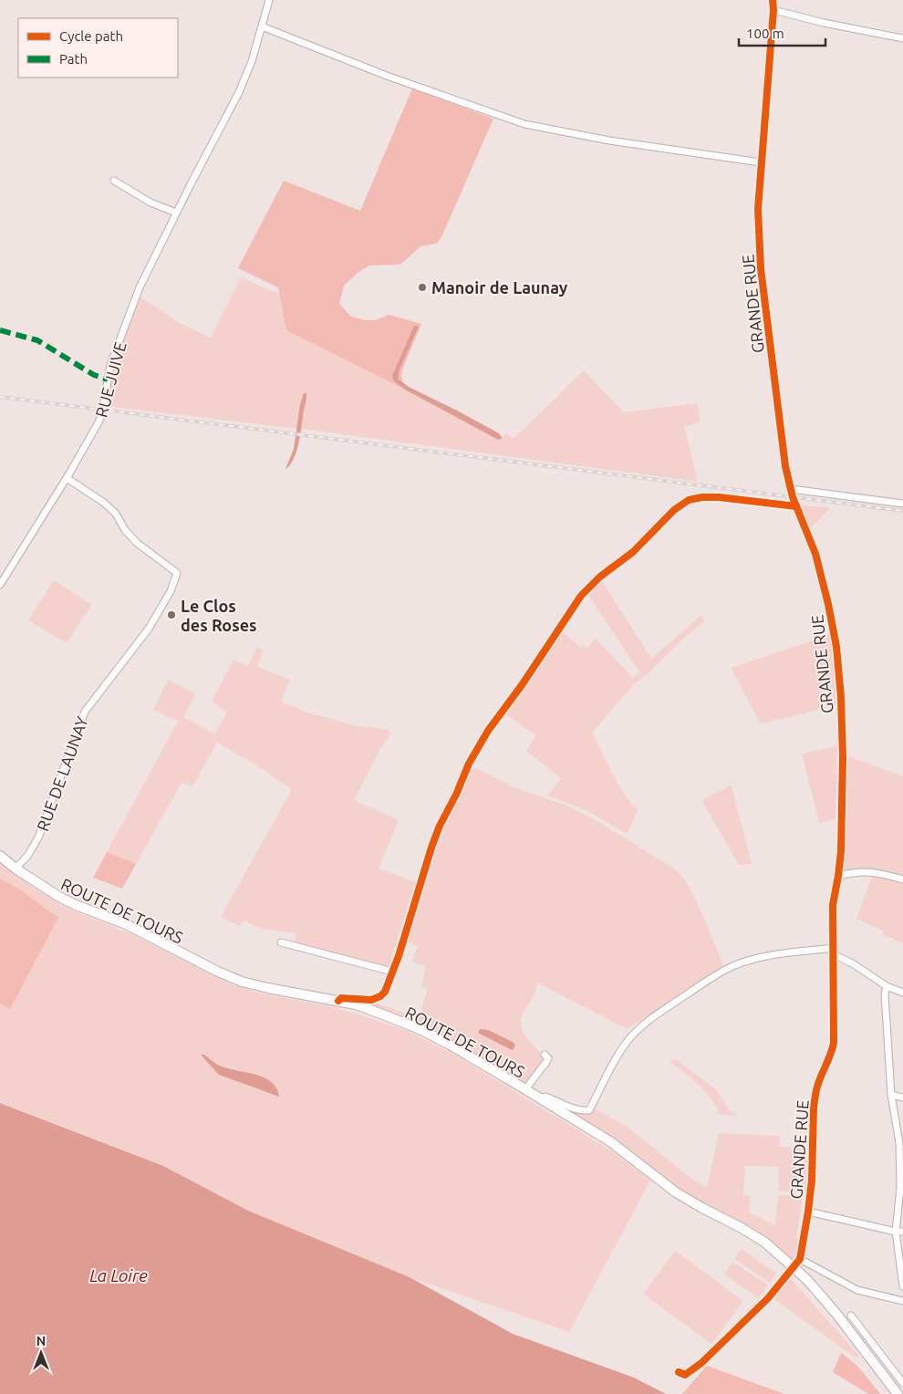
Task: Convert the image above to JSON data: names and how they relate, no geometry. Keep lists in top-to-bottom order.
{
  "streets": {
    "main road": ["ROUTE DE TOURS"],
    "street": ["GRANDE RUE", "RUE JUIVE", "RUE DE LAUNAY"]
  },
  "crossings": [
    ["RUE JUIVE", "RUE DE LAUNAY"],
    ["RUE DE LAUNAY", "ROUTE DE TOURS"]
  ],
  "water": ["La Loire"],
  "places": ["Manoir de Launay", "Le Clos des Roses"],
  "legend": ["Cycle path", "Path"],
  "scale_bar": "100 m",
  "north": "top"
}
